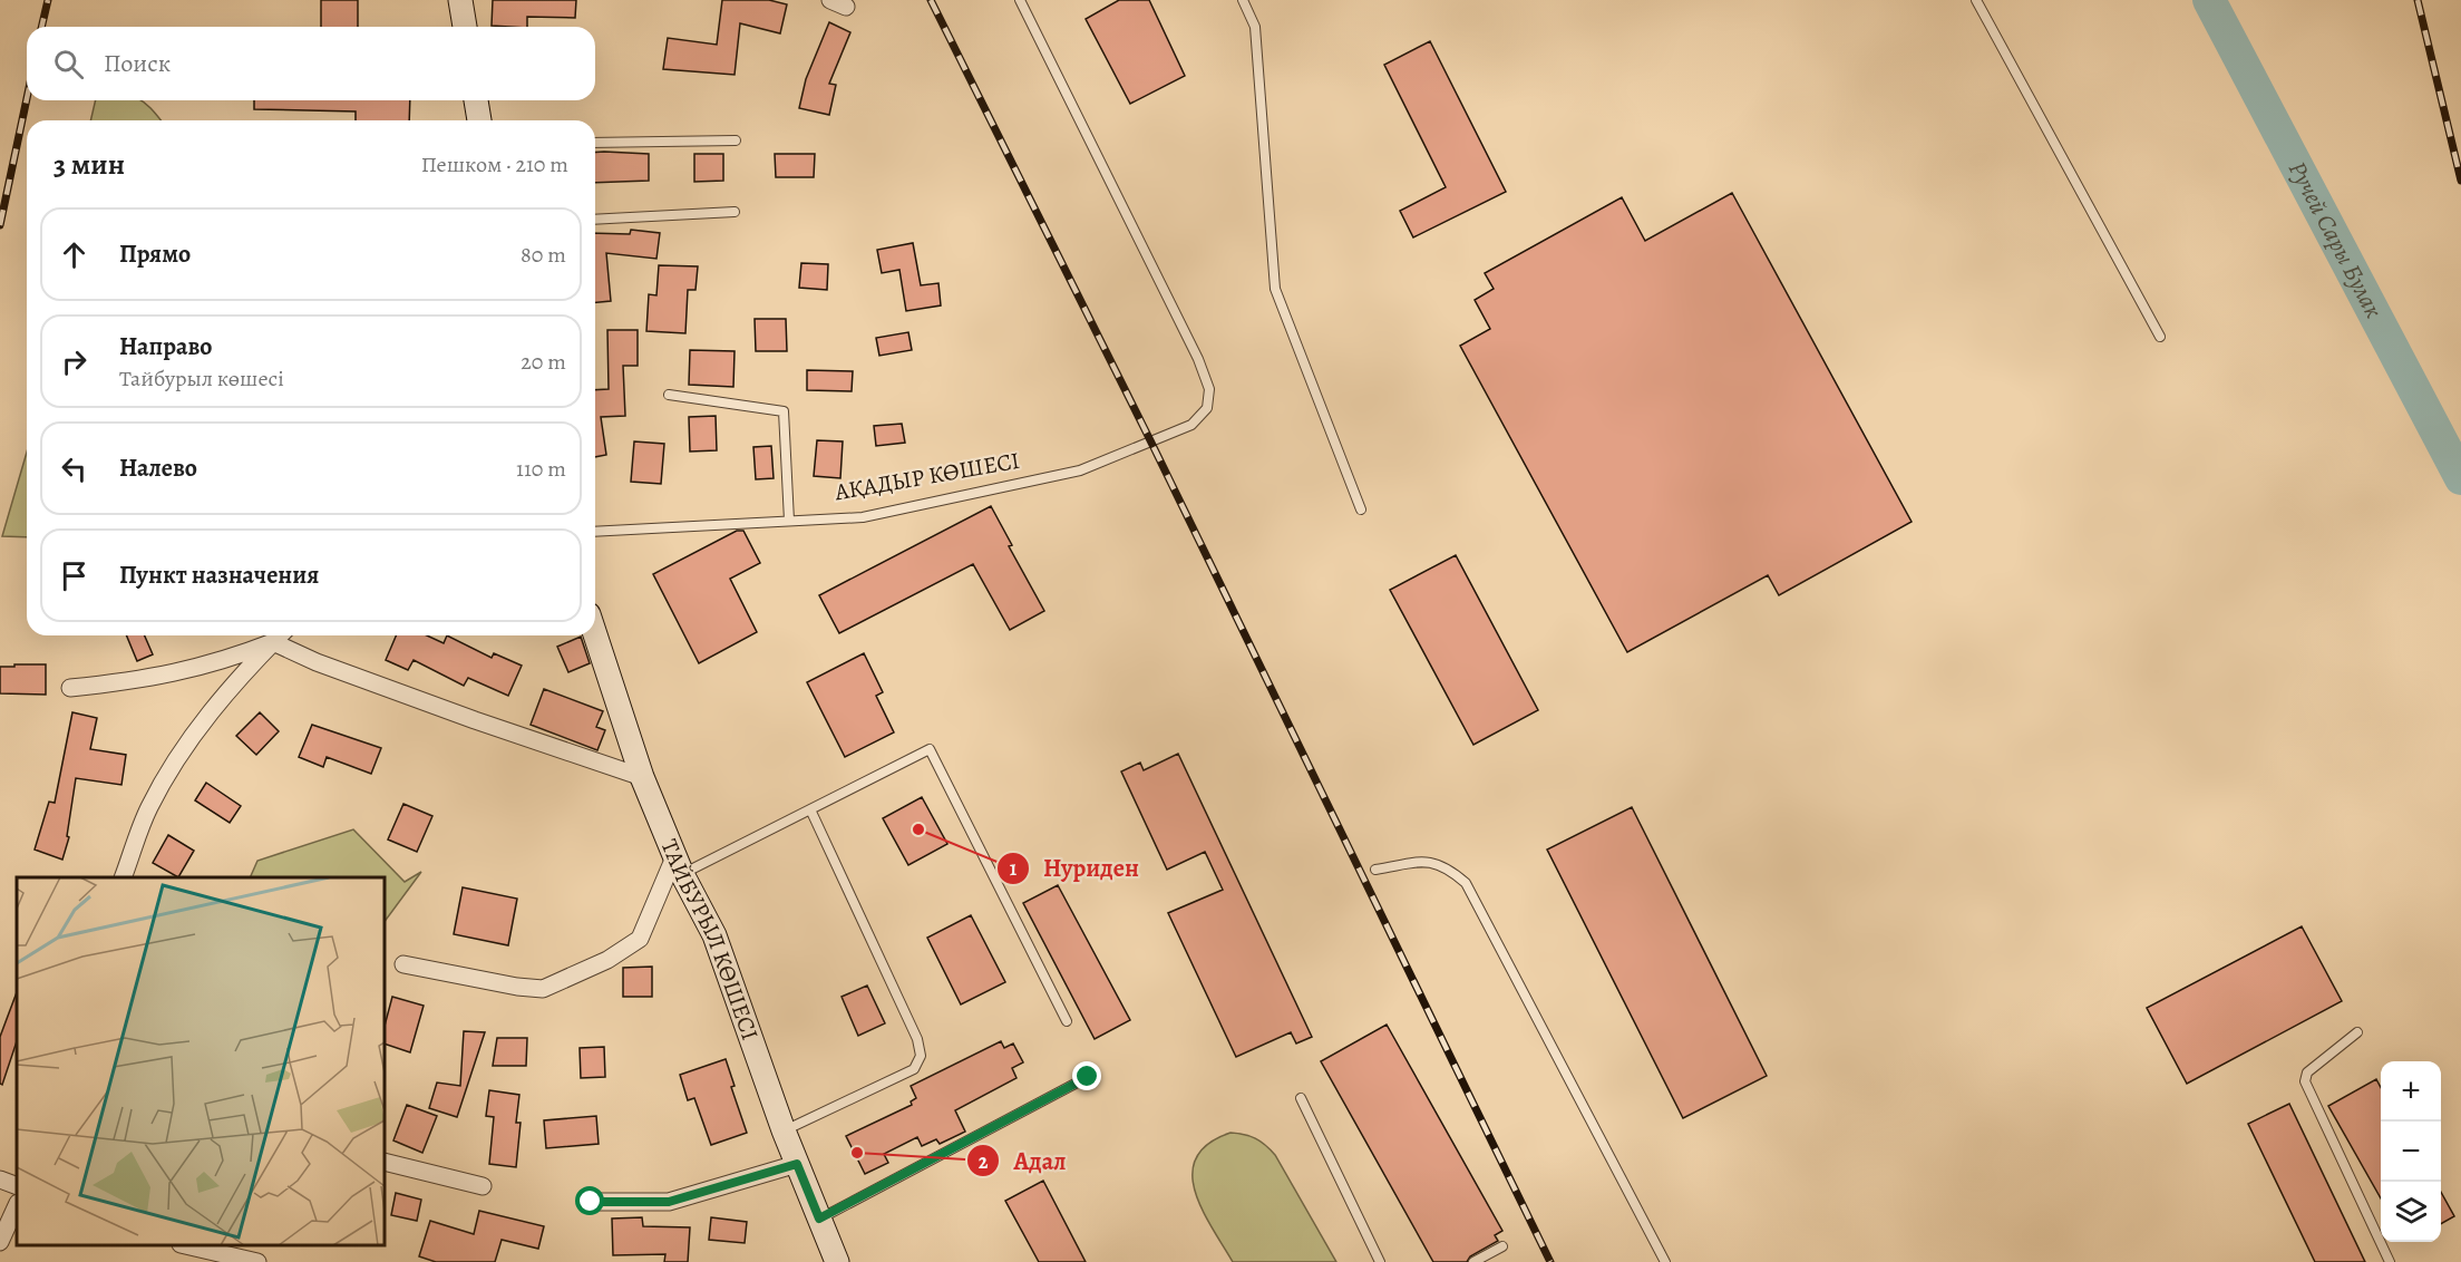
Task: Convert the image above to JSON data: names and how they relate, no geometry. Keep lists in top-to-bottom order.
{
  "streets": {
    "main road": ["ТАЙБУРЫЛ КӨШЕСІ"],
    "lane": ["АҚАДЫР КӨШЕСІ"]
  },
  "water": ["Ручей Сары Булак"],
  "places": ["Нуриден", "Адал"],
  "page": {
    "search": "Поиск",
    "heading": ["3 мин", "Пешком · 210 m"],
    "list": [
      ["Прямо", "80 m"],
      ["Направо", "Тайбурыл көшесі", "20 m"],
      ["Налево", "110 m"],
      "Пункт назначения"
    ],
    "map_buttons": ["+", "−"]
  }
}
